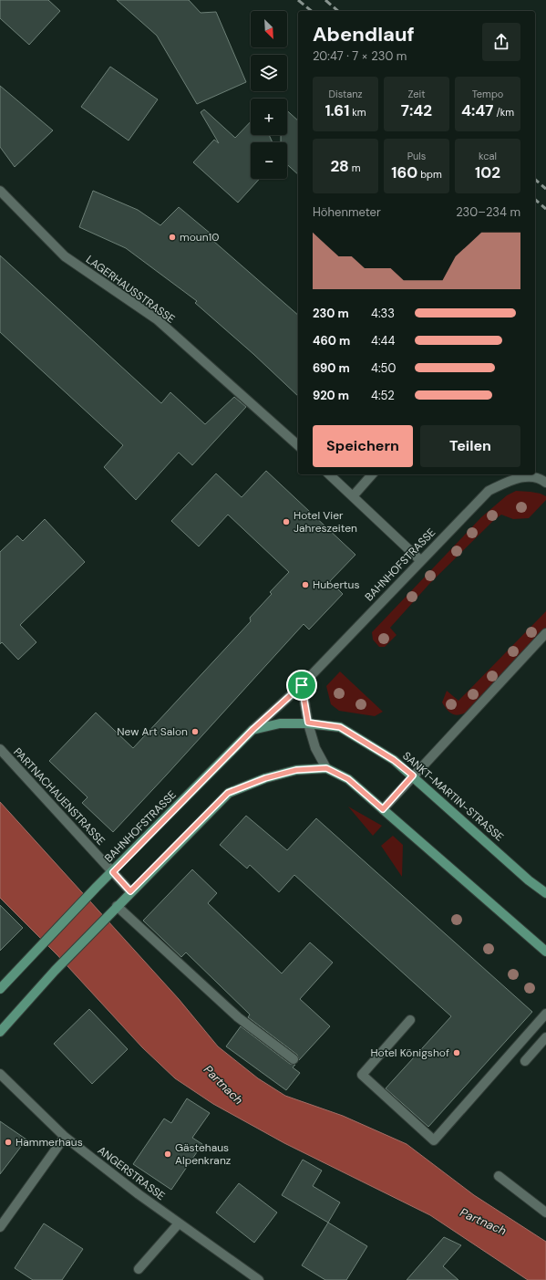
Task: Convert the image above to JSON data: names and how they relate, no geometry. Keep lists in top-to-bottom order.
{
  "streets": {
    "main road": ["BAHNHOFSTRASSE", "SANKT-MARTIN-STRASSE"],
    "street": ["LAGERHAUSSTRASSE", "PARTNACHAUENSTRASSE", "ANGERSTRASSE"]
  },
  "crossings": [
    ["BAHNHOFSTRASSE", "PARTNACHAUENSTRASSE"],
    ["BAHNHOFSTRASSE", "SANKT-MARTIN-STRASSE"]
  ],
  "water": ["Partnach"],
  "places": [
    "moun10",
    "Hotel Vier Jahreszeiten",
    "Hubertus",
    "New Art Salon",
    "Hotel Königshof",
    "Hammerhaus",
    "Gästehaus Alpenkranz"
  ],
  "north": "bottom right",
  "page": {
    "map_buttons": ["+", "−"],
    "heading": ["Abendlauf", "20:47 · 7 × 230 m"],
    "stats": [
      ["Distanz", "1.61 km"],
      ["Zeit", "7:42"],
      ["Tempo", "4:47 /km"],
      ["28 m"],
      ["Puls", "160 bpm"],
      ["kcal", "102"]
    ],
    "chart": ["Höhenmeter", "230–234 m"],
    "list": [
      {
        "name": "230 m",
        "note": "4:33"
      },
      {
        "name": "460 m",
        "note": "4:44"
      },
      {
        "name": "690 m",
        "note": "4:50"
      },
      {
        "name": "920 m",
        "note": "4:52"
      }
    ],
    "buttons": ["Speichern", "Teilen"]
  }
}
